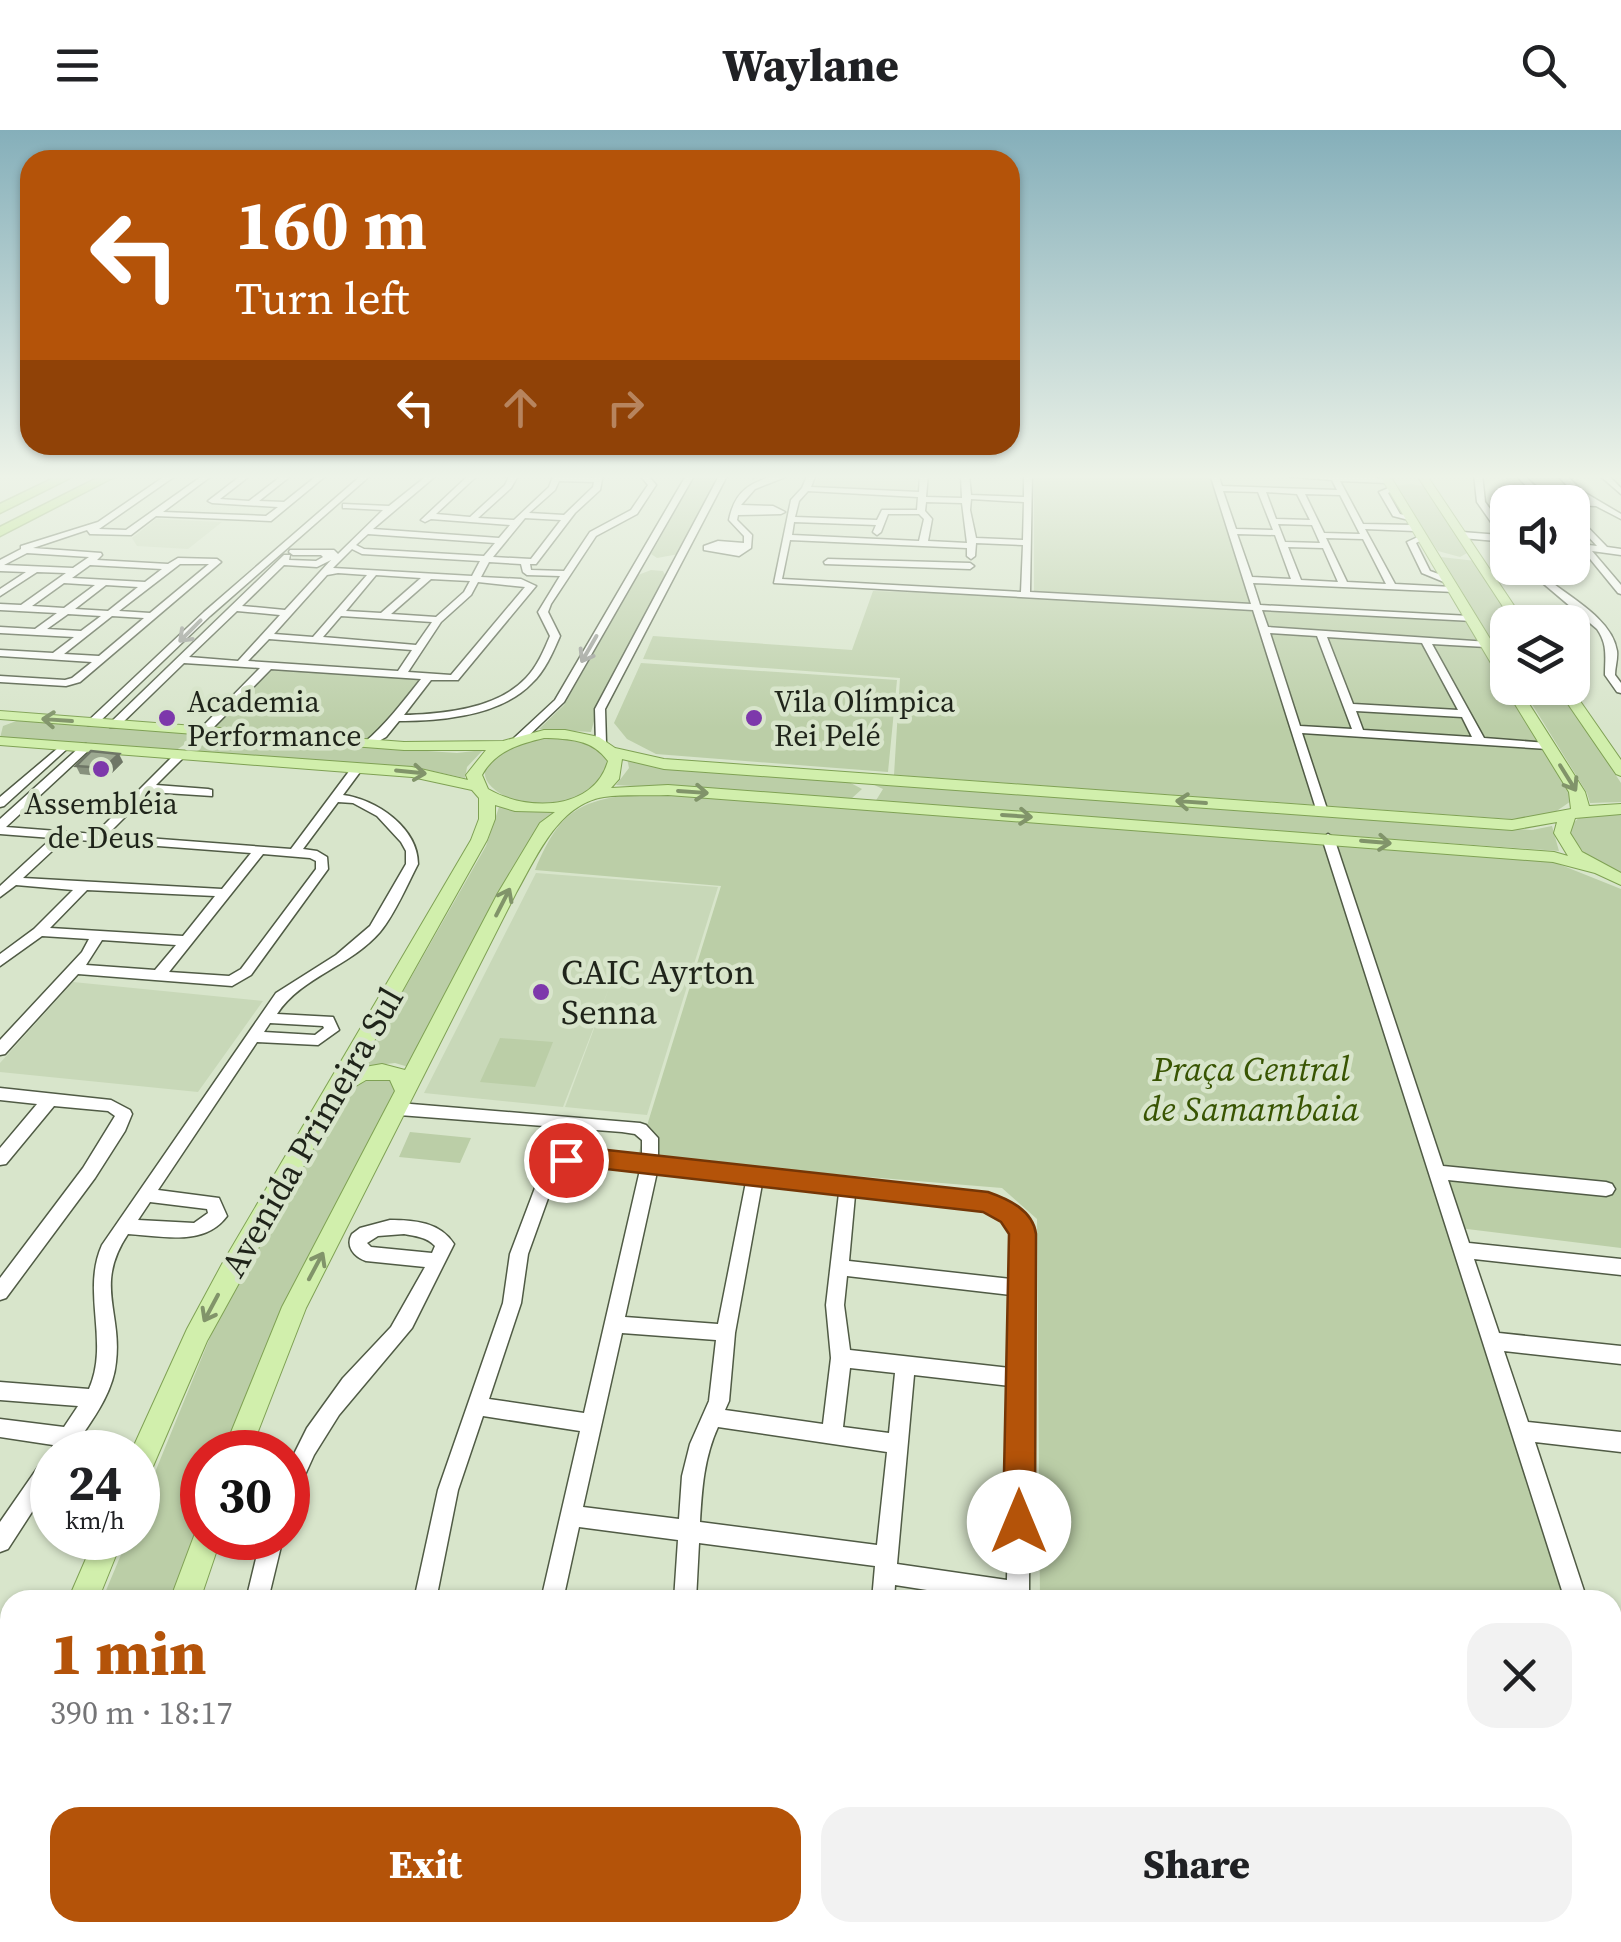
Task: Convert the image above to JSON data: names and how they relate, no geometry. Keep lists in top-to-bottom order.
{
  "streets": {
    "main road": ["Avenida Primeira Sul"]
  },
  "parks": ["Praça Central de Samambaia"],
  "places": [
    "Academia Performance",
    "Vila Olímpica Rei Pelé",
    "Assembléia de Deus",
    "CAIC Ayrton Senna"
  ],
  "page": {
    "header": "Waylane",
    "turn": ["160 m", "Turn left"],
    "speed": "24 km/h",
    "limit": "30",
    "heading": ["1 min", "390 m · 18:17"],
    "buttons": ["Exit", "Share"]
  }
}
